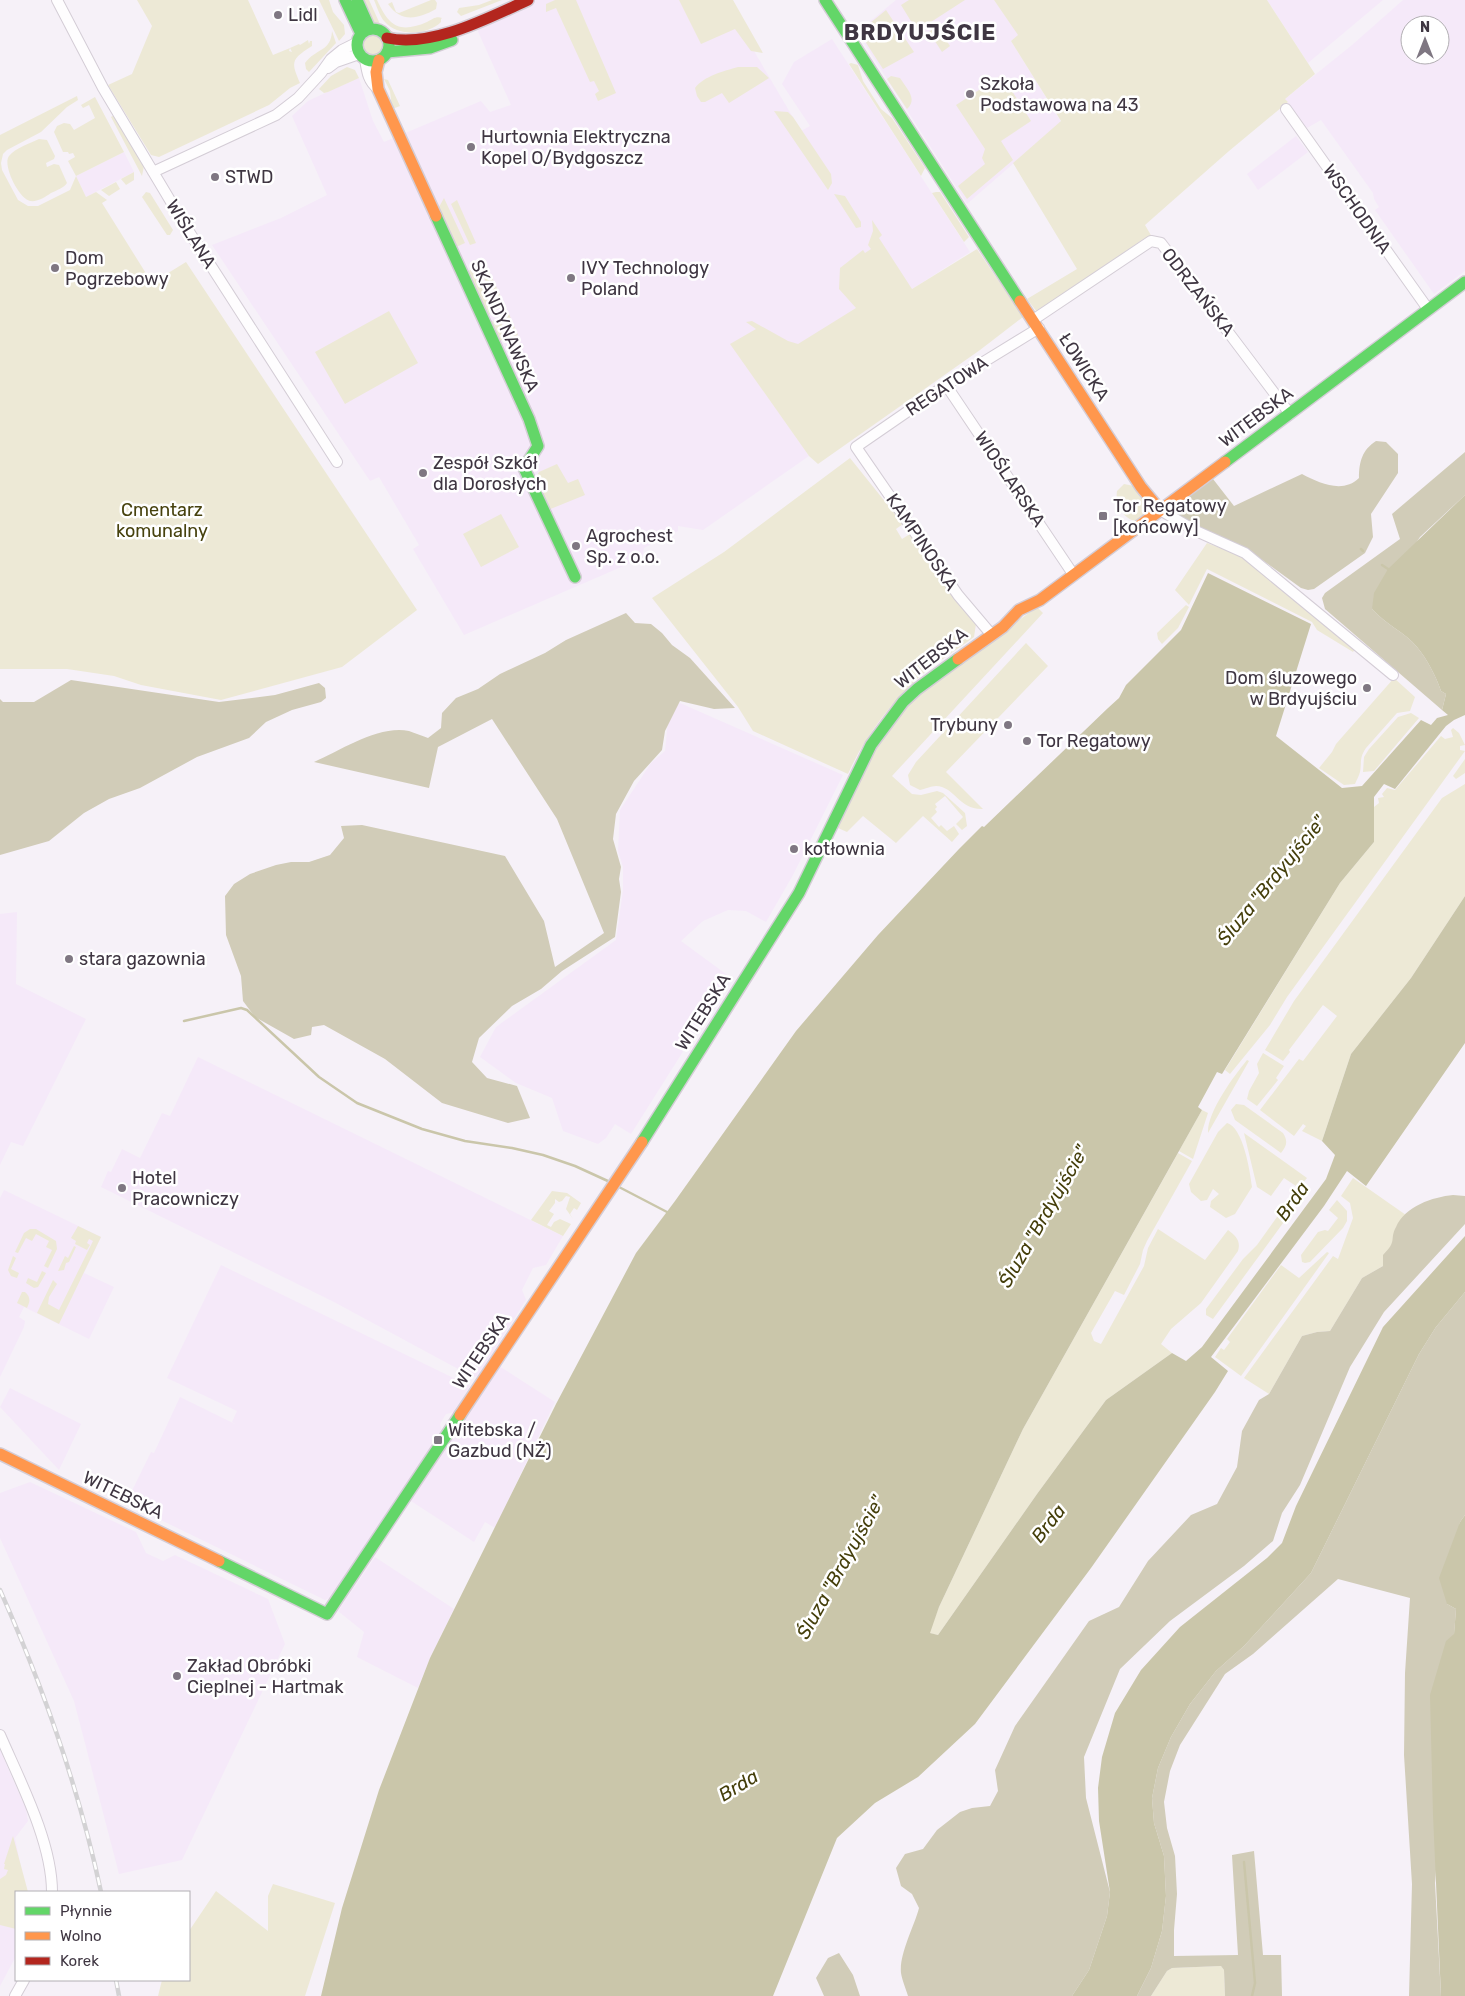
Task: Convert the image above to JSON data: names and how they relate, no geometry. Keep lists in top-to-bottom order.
{
  "streets": {
    "street": [
      "WSCHODNIA",
      "WIŚLANA",
      "ODRZAŃSKA",
      "SKANDYNAWSKA",
      "ŁOWICKA",
      "REGATOWA",
      "WITEBSKA",
      "WIOŚLARSKA",
      "KAMPINOSKA"
    ]
  },
  "crossings": [
    ["WSCHODNIA", "WITEBSKA"],
    ["ODRZAŃSKA", "ŁOWICKA"],
    ["ODRZAŃSKA", "REGATOWA"],
    ["ODRZAŃSKA", "WITEBSKA"],
    ["ŁOWICKA", "REGATOWA"],
    ["ŁOWICKA", "WITEBSKA"],
    ["REGATOWA", "WIOŚLARSKA"],
    ["REGATOWA", "KAMPINOSKA"],
    ["WITEBSKA", "WIOŚLARSKA"],
    ["WITEBSKA", "KAMPINOSKA"]
  ],
  "districts": ["BRDYUJŚCIE"],
  "water": ["Śluza \"Brdyujście\"", "Brda"],
  "parks": ["Cmentarz komunalny"],
  "places": {
    "other": [
      "Lidl",
      "Szkoła Podstawowa na 43",
      "Hurtownia Elektryczna Kopel O/Bydgoszcz",
      "STWD",
      "Dom Pogrzebowy",
      "IVY Technology Poland",
      "Zespół Szkół dla Dorosłych",
      "Agrochest Sp. z o.o.",
      "Dom śluzowego w Brdyujściu",
      "Trybuny",
      "Tor Regatowy",
      "kotłownia",
      "stara gazownia",
      "Hotel Pracowniczy",
      "Zakład Obróbki Cieplnej - Hartmak"
    ],
    "transit": ["Tor Regatowy [końcowy]", "Witebska / Gazbud (NŻ)"]
  },
  "legend": ["Płynnie", "Wolno", "Korek"],
  "north": "top"
}
